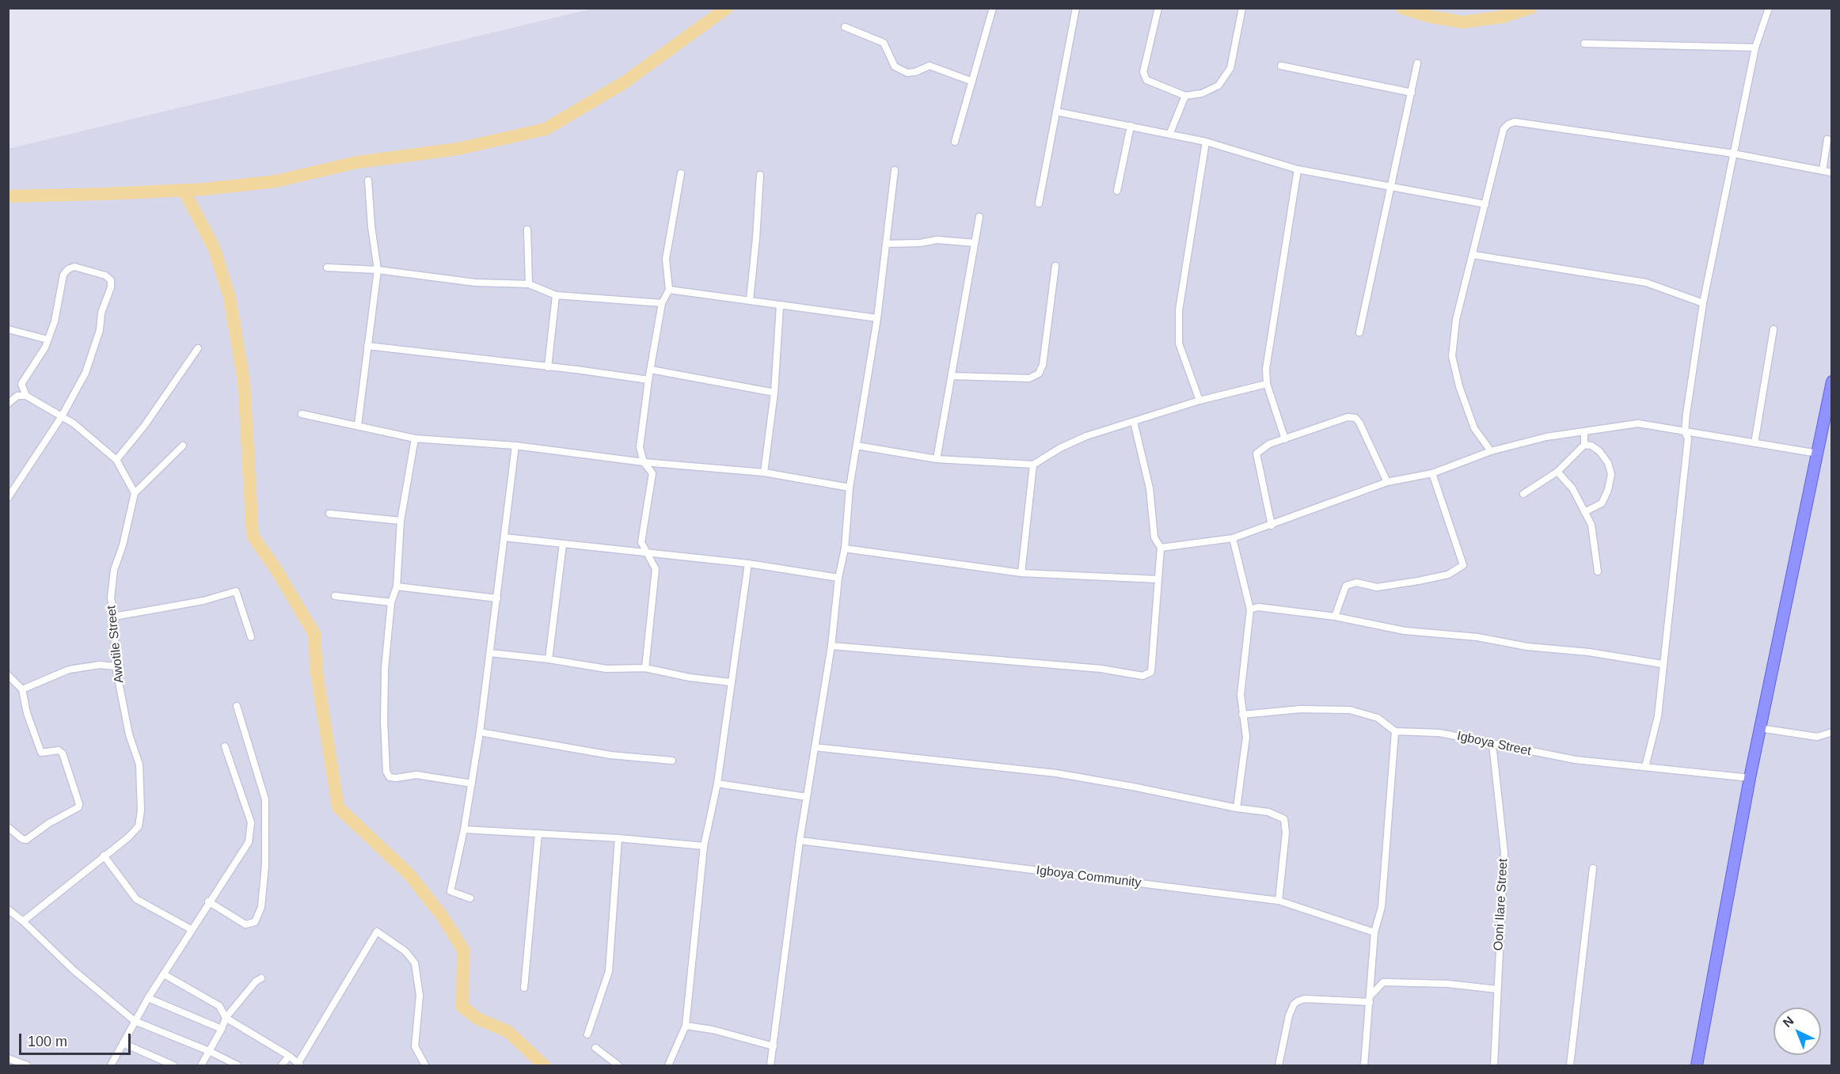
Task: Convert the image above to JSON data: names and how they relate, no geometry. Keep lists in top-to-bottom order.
{
  "streets": {
    "street": [
      "Awotile Street",
      "Igboya Street",
      "Igboya Community",
      "Ooni Ilare Street"
    ]
  },
  "crossings": [
    ["Igboya Street", "Ooni Ilare Street"]
  ],
  "scale_bar": "100 m",
  "north": "top left"
}
